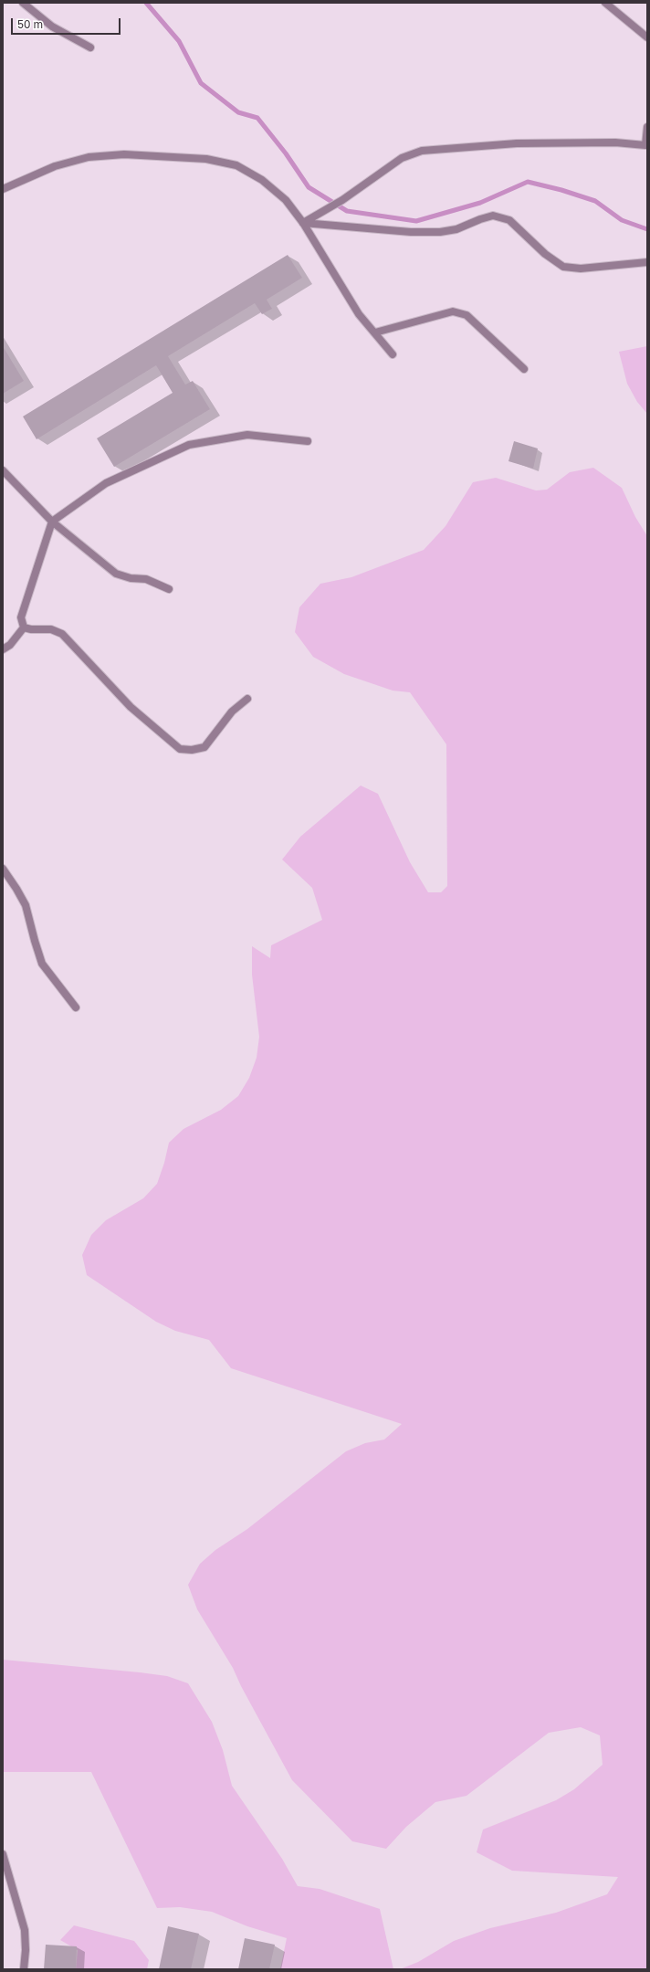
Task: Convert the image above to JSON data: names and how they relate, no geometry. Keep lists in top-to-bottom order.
{
  "scale_bar": "50 m"
}
